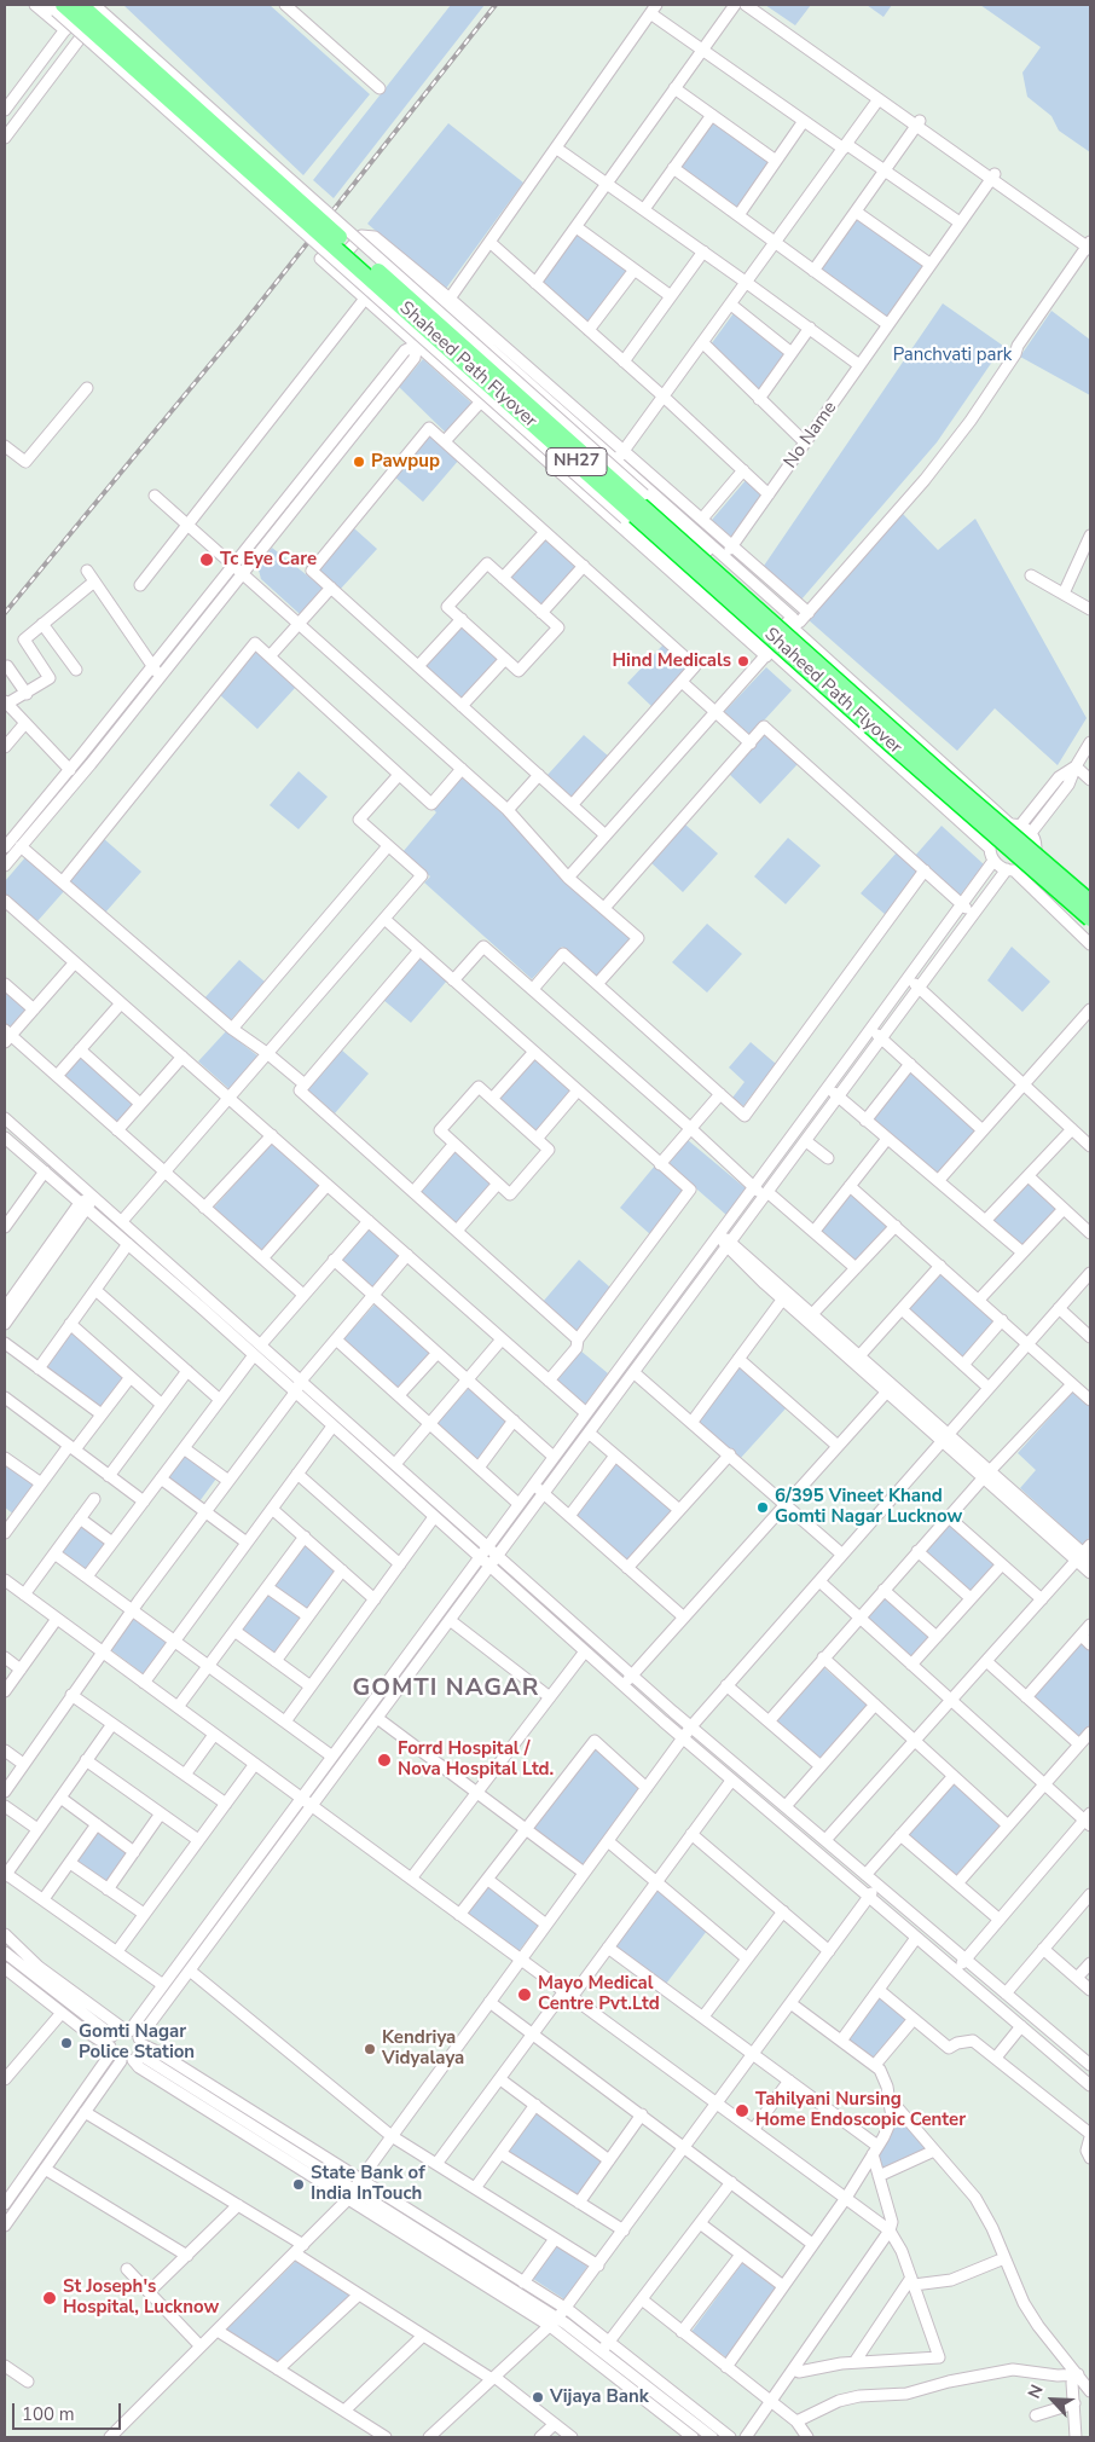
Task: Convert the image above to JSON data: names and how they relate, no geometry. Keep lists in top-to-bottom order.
{
  "streets": {
    "highway": ["Shaheed Path Flyover", "NH27"],
    "street": ["No Name"]
  },
  "districts": ["GOMTI NAGAR"],
  "parks": ["Panchvati park"],
  "places": [
    "Pawpup",
    "Tc Eye Care",
    "Hind Medicals",
    "6/395 Vineet Khand Gomti Nagar Lucknow",
    "Forrd Hospital / Nova Hospital Ltd.",
    "Mayo Medical Centre Pvt.Ltd",
    "Gomti Nagar Police Station",
    "Kendriya Vidyalaya",
    "Tahilyani Nursing Home Endoscopic Center",
    "State Bank of India InTouch",
    "St Joseph's Hospital, Lucknow",
    "Vijaya Bank"
  ],
  "scale_bar": "100 m",
  "north": "top left"
}
